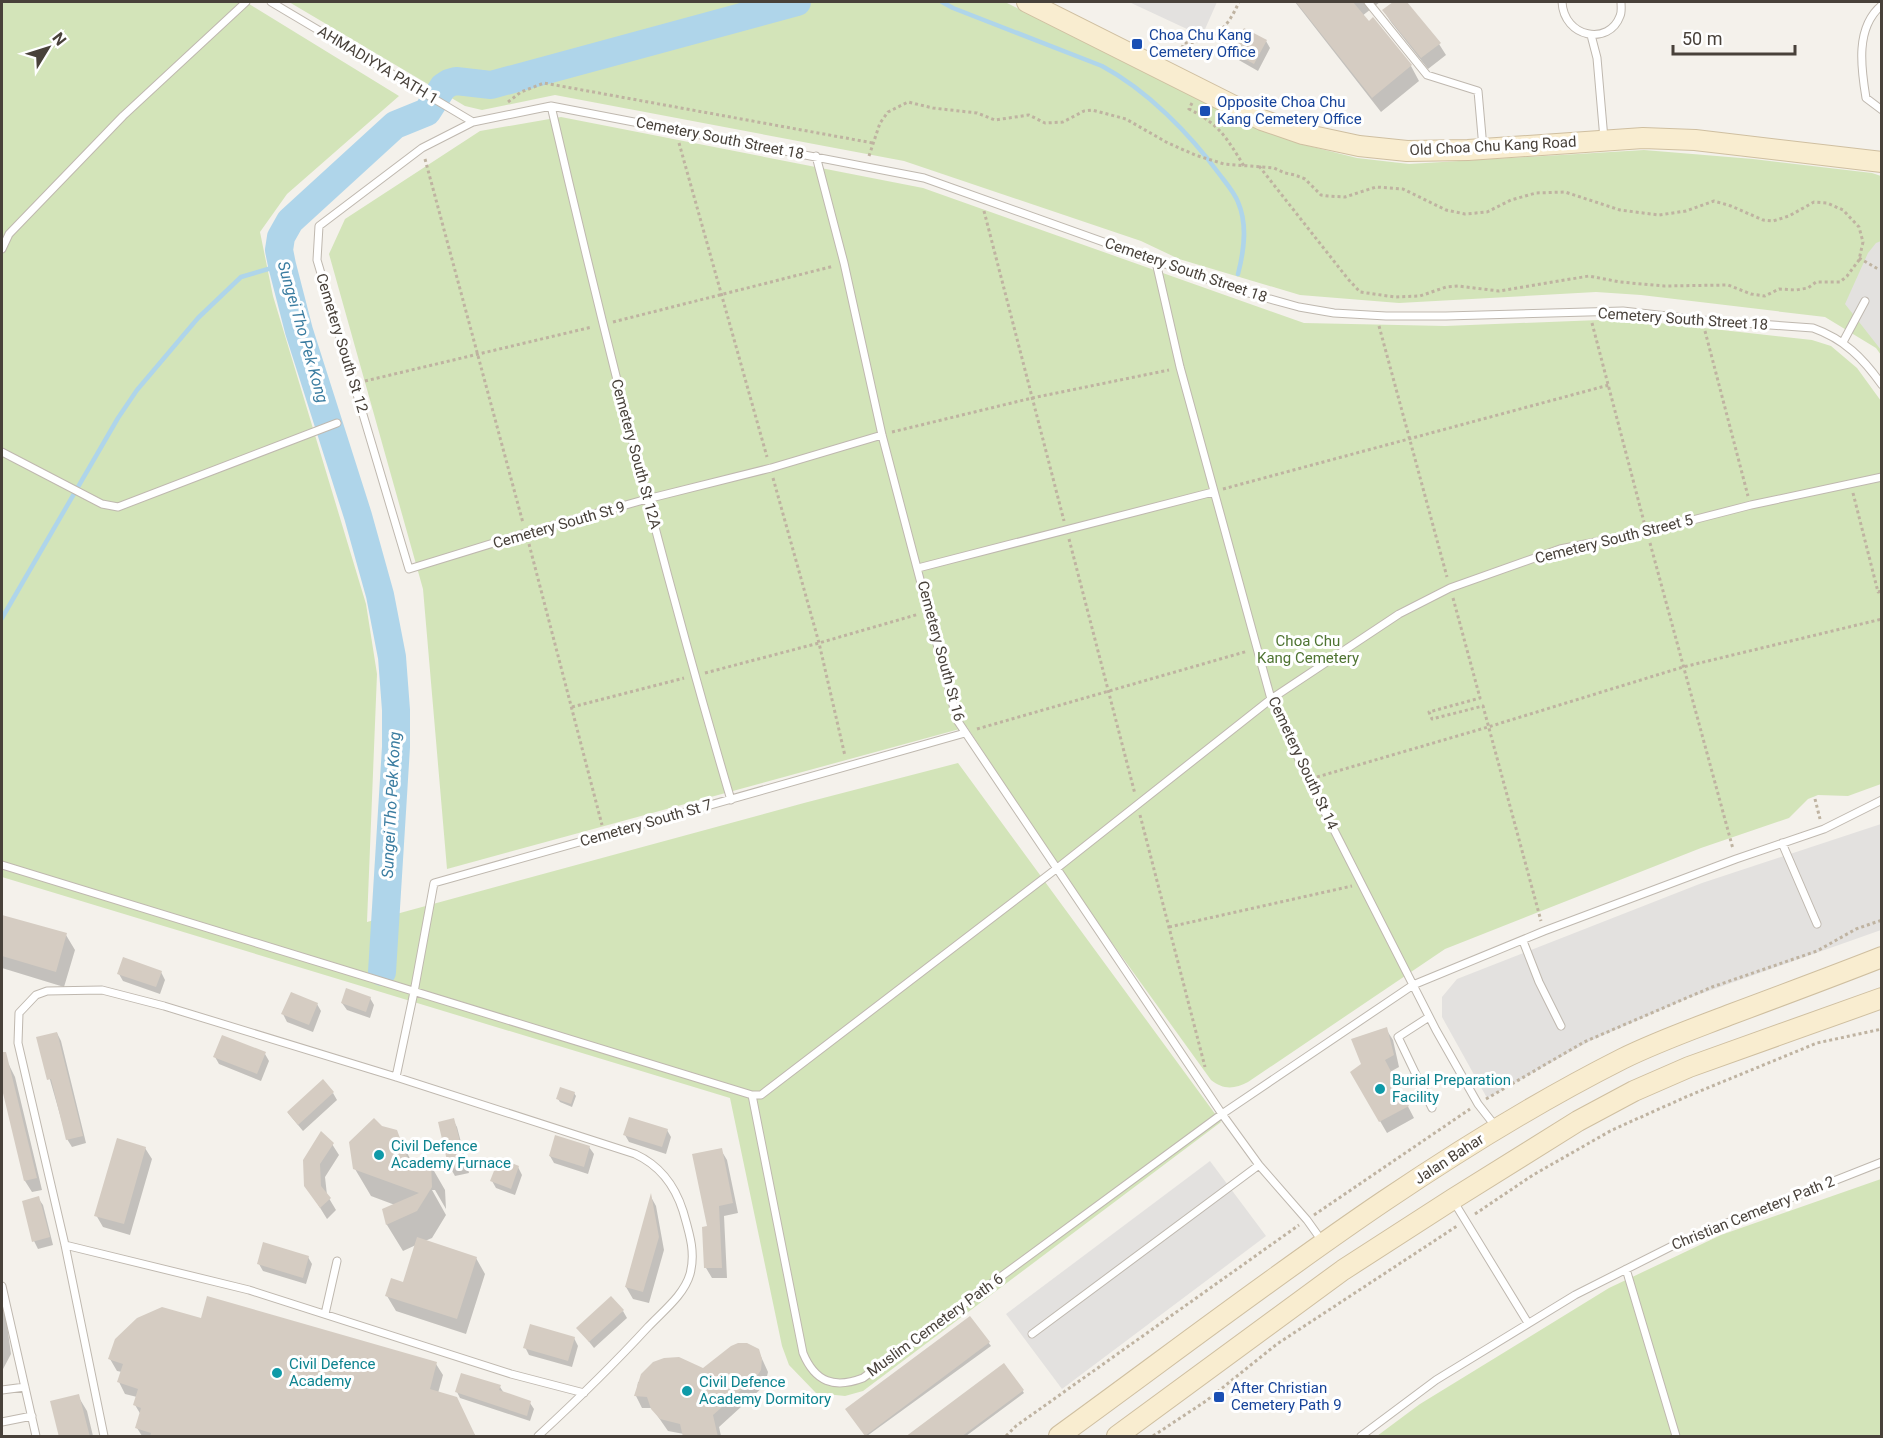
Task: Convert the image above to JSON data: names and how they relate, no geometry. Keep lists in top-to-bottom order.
{
  "streets": {
    "main road": ["Old Choa Chu Kang Road", "Jalan Bahar"],
    "lane": [
      "AHMADIYYA PATH 1",
      "Cemetery South Street 18",
      "Cemetery South St 12",
      "Cemetery South St 12A",
      "Cemetery South St 9",
      "Cemetery South Street 5",
      "Cemetery South St 16",
      "Cemetery South St 14",
      "Cemetery South St 7",
      "Christian Cemetery Path 2",
      "Muslim Cemetery Path 6"
    ]
  },
  "crossings": [
    ["AHMADIYYA PATH 1", "Cemetery South St 12"],
    ["Cemetery South Street 18", "Cemetery South St 12A"],
    ["Cemetery South Street 18", "Cemetery South St 16"],
    ["Cemetery South Street 18", "Cemetery South St 14"],
    ["Cemetery South St 12", "Cemetery South St 9"],
    ["Cemetery South St 12A", "Cemetery South St 9"],
    ["Cemetery South St 12A", "Cemetery South St 7"],
    ["Cemetery South St 9", "Cemetery South St 16"],
    ["Cemetery South Street 5", "Cemetery South St 16"],
    ["Cemetery South Street 5", "Cemetery South St 14"],
    ["Cemetery South Street 5", "Muslim Cemetery Path 6"],
    ["Cemetery South St 16", "Cemetery South St 7"],
    ["Cemetery South St 16", "Jalan Bahar"],
    ["Cemetery South St 16", "Muslim Cemetery Path 6"],
    ["Cemetery South St 14", "Jalan Bahar"],
    ["Cemetery South St 14", "Muslim Cemetery Path 6"]
  ],
  "water": ["Sungei Tho Pek Kong"],
  "parks": ["Choa Chu Kang Cemetery"],
  "places": {
    "transit": ["Choa Chu Kang Cemetery Office", "Opposite Choa Chu Kang Cemetery Office", "After Christian Cemetery Path 9"],
    "other": [
      "Burial Preparation Facility",
      "Civil Defence Academy Furnace",
      "Civil Defence Academy",
      "Civil Defence Academy Dormitory"
    ]
  },
  "scale_bar": "50 m",
  "north": "top right"
}
